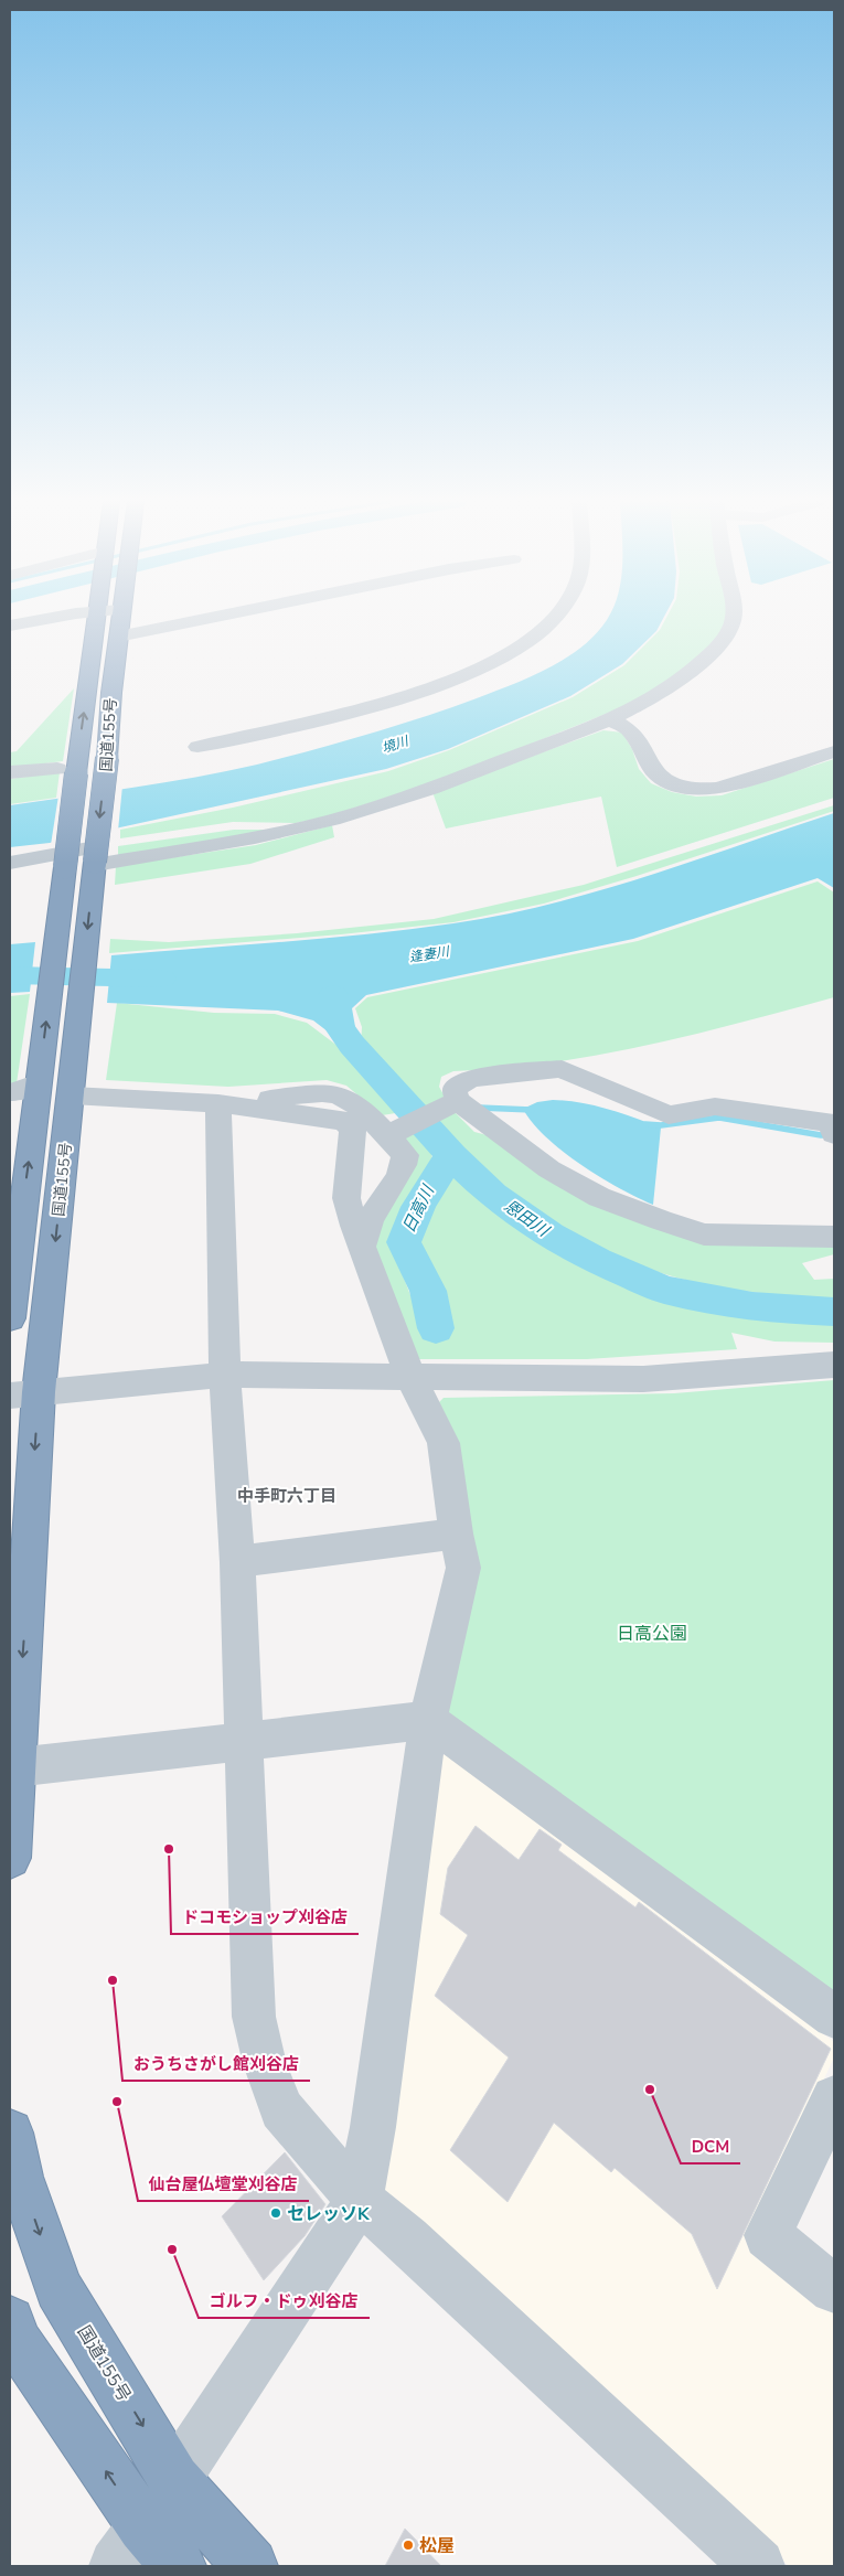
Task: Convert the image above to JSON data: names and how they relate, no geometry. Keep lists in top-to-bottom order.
{
  "streets": {
    "highway": ["国道155号"]
  },
  "districts": ["中手町六丁目"],
  "water": [
    "境川",
    "逢妻川",
    "日高川",
    "恩田川"
  ],
  "parks": ["日高公園"],
  "places": [
    "ドコモショップ刈谷店",
    "おうちさがし館刈谷店",
    "DCM",
    "仙台屋仏壇堂刈谷店",
    "セレッソK",
    "ゴルフ・ドゥ刈谷店",
    "松屋"
  ]
}
